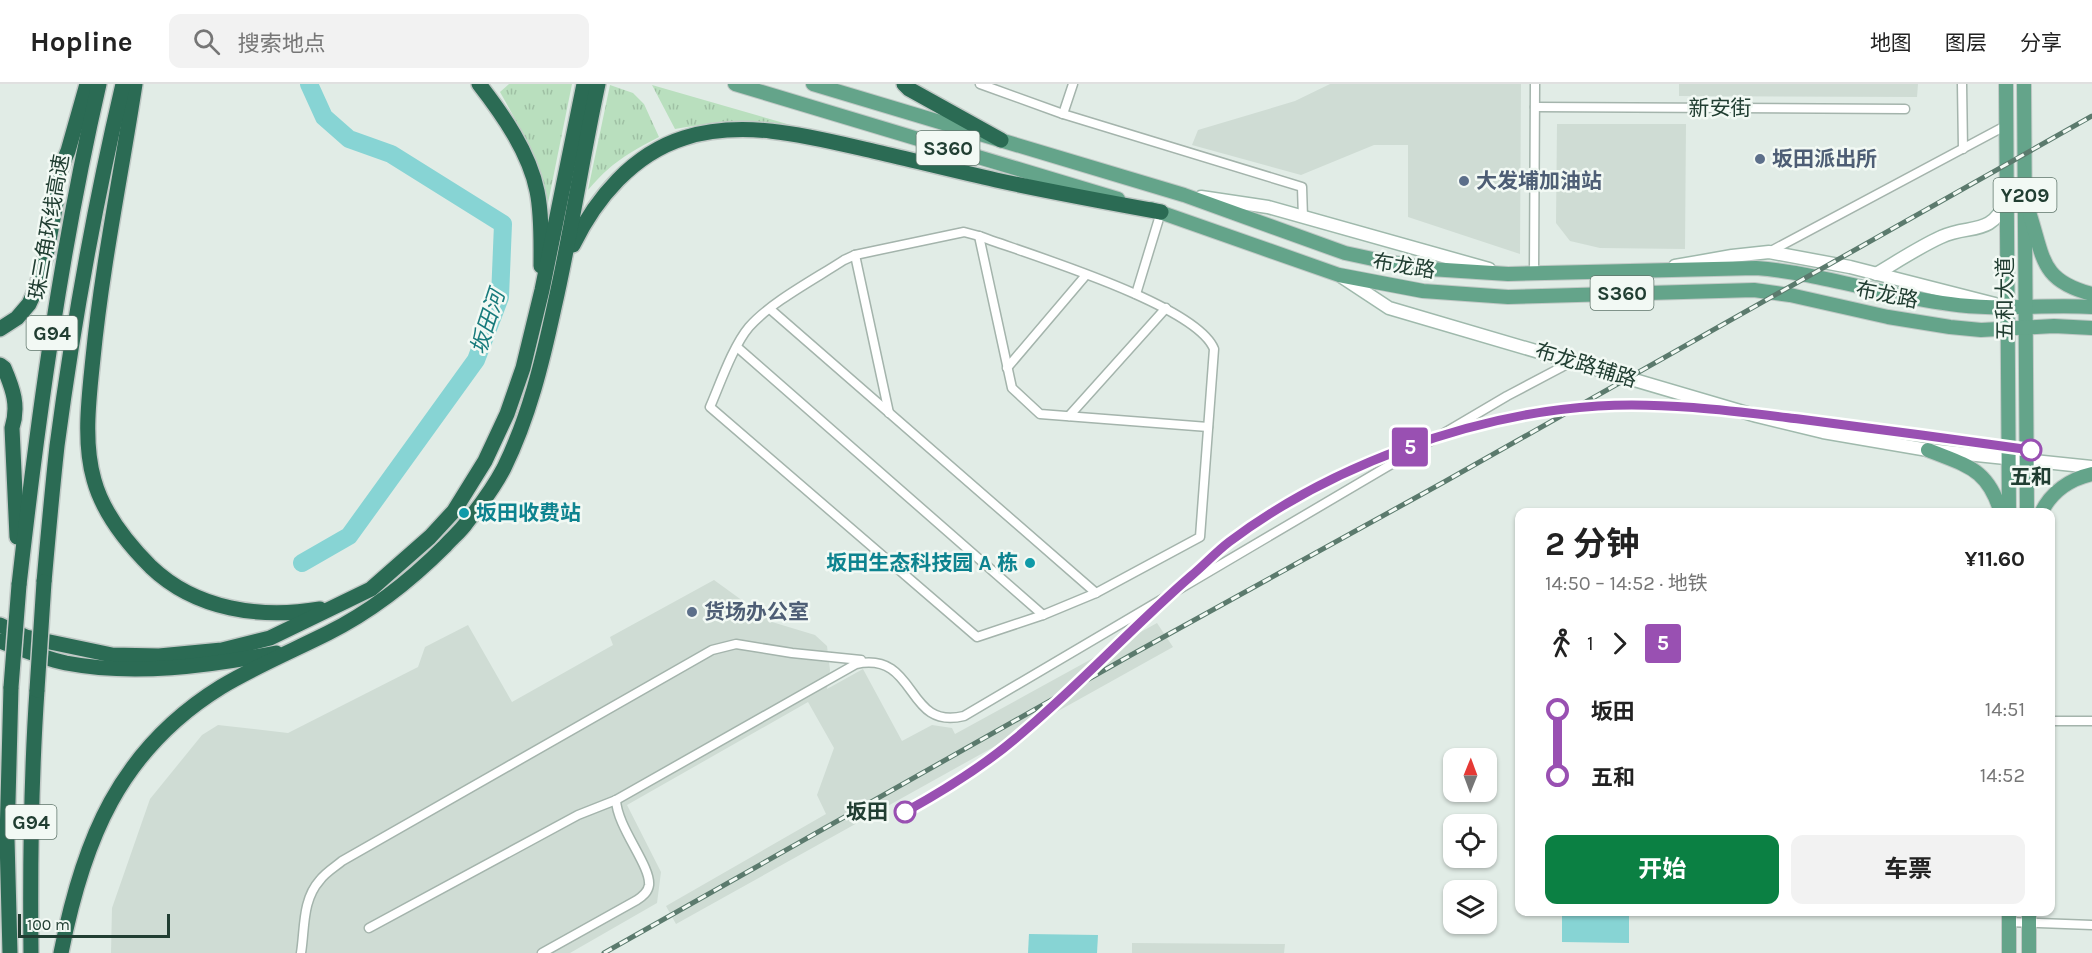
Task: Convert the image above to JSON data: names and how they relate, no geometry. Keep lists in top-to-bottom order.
{
  "streets": {
    "highway": ["珠三角环线高速", "G94"],
    "main road": [
      "S360",
      "Y209",
      "布龙路",
      "五和大道",
      "布龙路辅路"
    ],
    "street": ["新安街"]
  },
  "crossings": [
    ["布龙路", "五和大道"],
    ["布龙路", "布龙路辅路"],
    ["五和大道", "布龙路辅路"]
  ],
  "water": ["坂田河"],
  "places": [
    "坂田派出所",
    "大发埔加油站",
    "五和",
    "坂田收费站",
    "坂田生态科技园 A 栋",
    "货场办公室",
    "坂田"
  ],
  "lines": ["metro line 5"],
  "scale_bar": "100 m",
  "north": "top",
  "page": {
    "header": "Hopline",
    "search": "搜索地点",
    "nav": ["地图", "图层", "分享"],
    "on_map": "5",
    "heading": ["2 分钟", "14:50 – 14:52 · 地铁", "¥11.60"],
    "legs": ["1", "5"],
    "list": [
      {
        "name": "坂田",
        "value": "14:51"
      },
      {
        "name": "五和",
        "value": "14:52"
      }
    ],
    "buttons": ["开始", "车票"],
    "scale": "100 m"
  }
}
